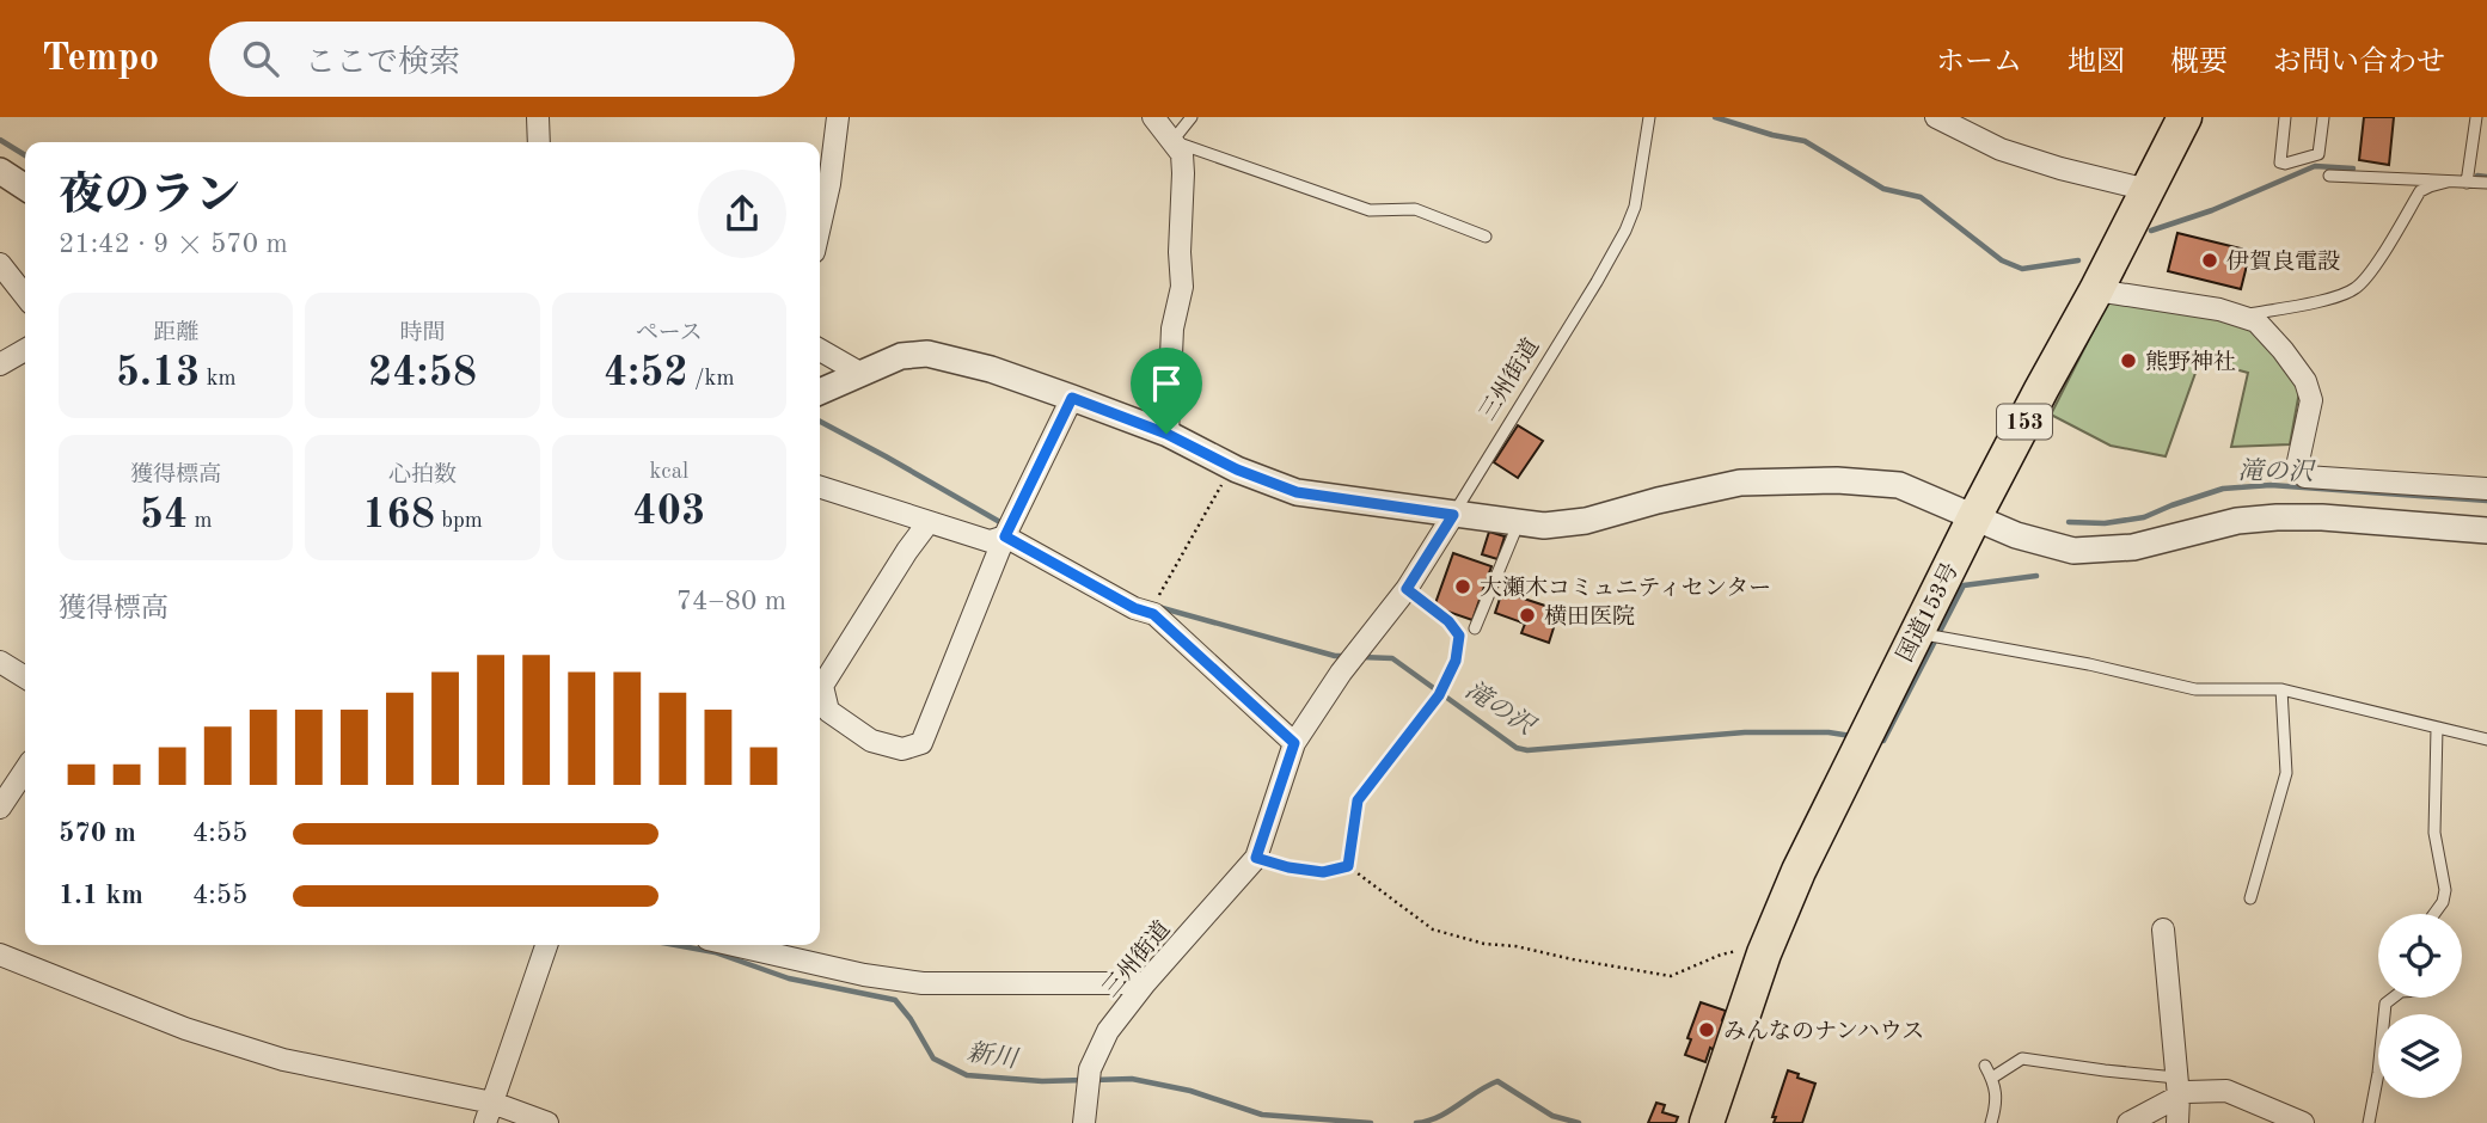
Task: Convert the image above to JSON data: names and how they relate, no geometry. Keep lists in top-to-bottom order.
{
  "streets": {
    "highway": ["153", "国道153号"],
    "street": ["三州街道"]
  },
  "water": ["滝の沢", "新川"],
  "places": [
    "伊賀良電設",
    "熊野神社",
    "大瀬木コミュニティセンター",
    "横田医院",
    "みんなのナンハウス"
  ],
  "page": {
    "header": "Tempo",
    "search": "ここで検索",
    "nav": [
      "ホーム",
      "地図",
      "概要",
      "お問い合わせ"
    ],
    "heading": ["夜のラン", "21:42 · 9 × 570 m"],
    "stats": [
      ["距離", "5.13 km"],
      ["時間", "24:58"],
      ["ペース", "4:52 /km"],
      ["獲得標高", "54 m"],
      ["心拍数", "168 bpm"],
      ["kcal", "403"]
    ],
    "chart": ["獲得標高", "74–80 m"],
    "list": [
      {
        "name": "570 m",
        "note": "4:55"
      },
      {
        "name": "1.1 km",
        "note": "4:55"
      }
    ]
  }
}
